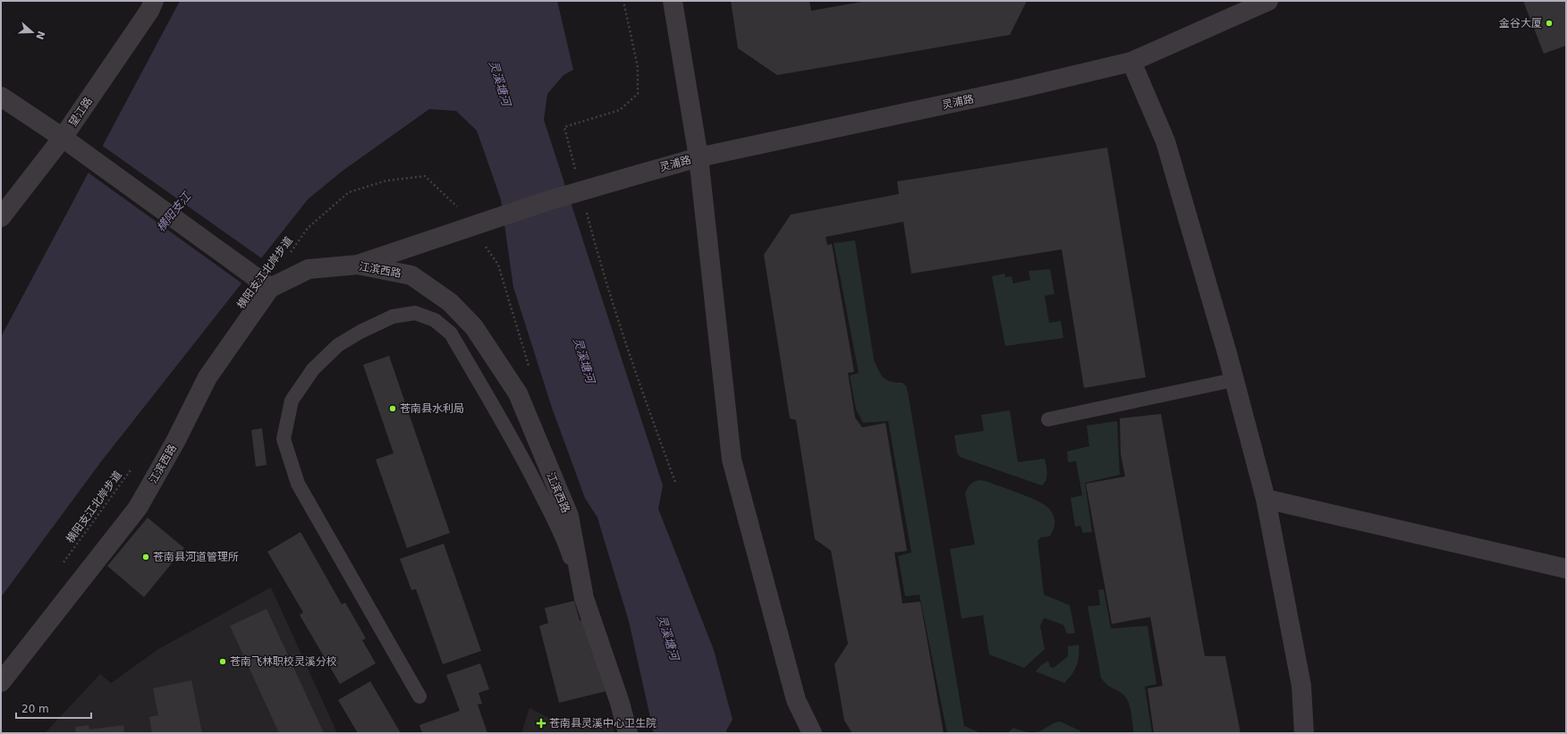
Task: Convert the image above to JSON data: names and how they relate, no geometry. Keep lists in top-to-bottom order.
{
  "streets": {
    "street": ["灵浦路", "望江路", "江滨西路"],
    "path": ["横阳支江北岸步道"]
  },
  "crossings": [
    ["灵浦路", "江滨西路"]
  ],
  "water": ["灵溪塘河", "横阳支江"],
  "places": {
    "other": [
      "金谷大厦",
      "苍南县水利局",
      "苍南县河道管理所",
      "苍南飞林职校灵溪分校"
    ],
    "health": ["苍南县灵溪中心卫生院"]
  },
  "scale_bar": "20 m",
  "north": "right"
}
